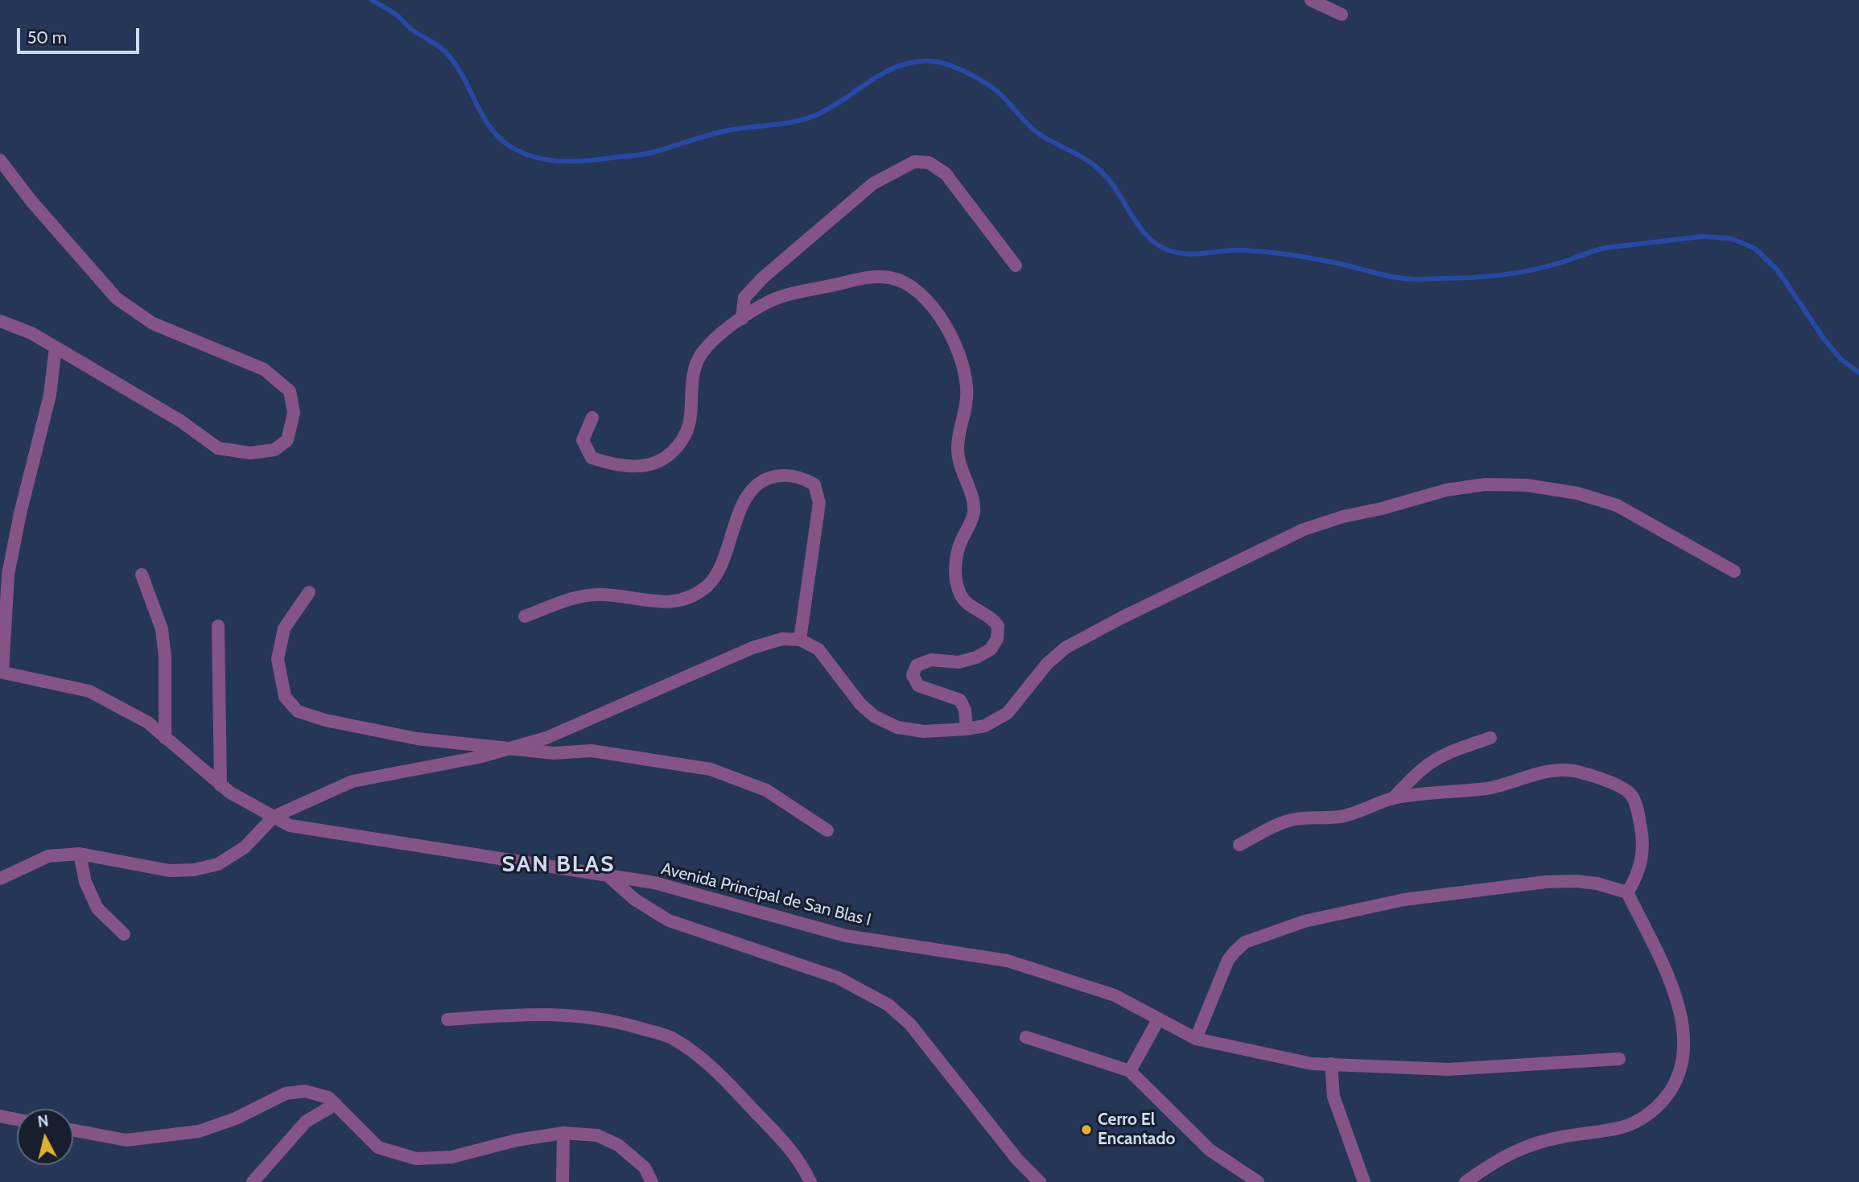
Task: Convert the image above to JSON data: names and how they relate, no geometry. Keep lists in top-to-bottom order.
{
  "streets": {
    "street": ["Avenida Principal de San Blas I"]
  },
  "districts": ["SAN BLAS"],
  "places": ["Cerro El Encantado"],
  "scale_bar": "50 m",
  "north": "top"
}
